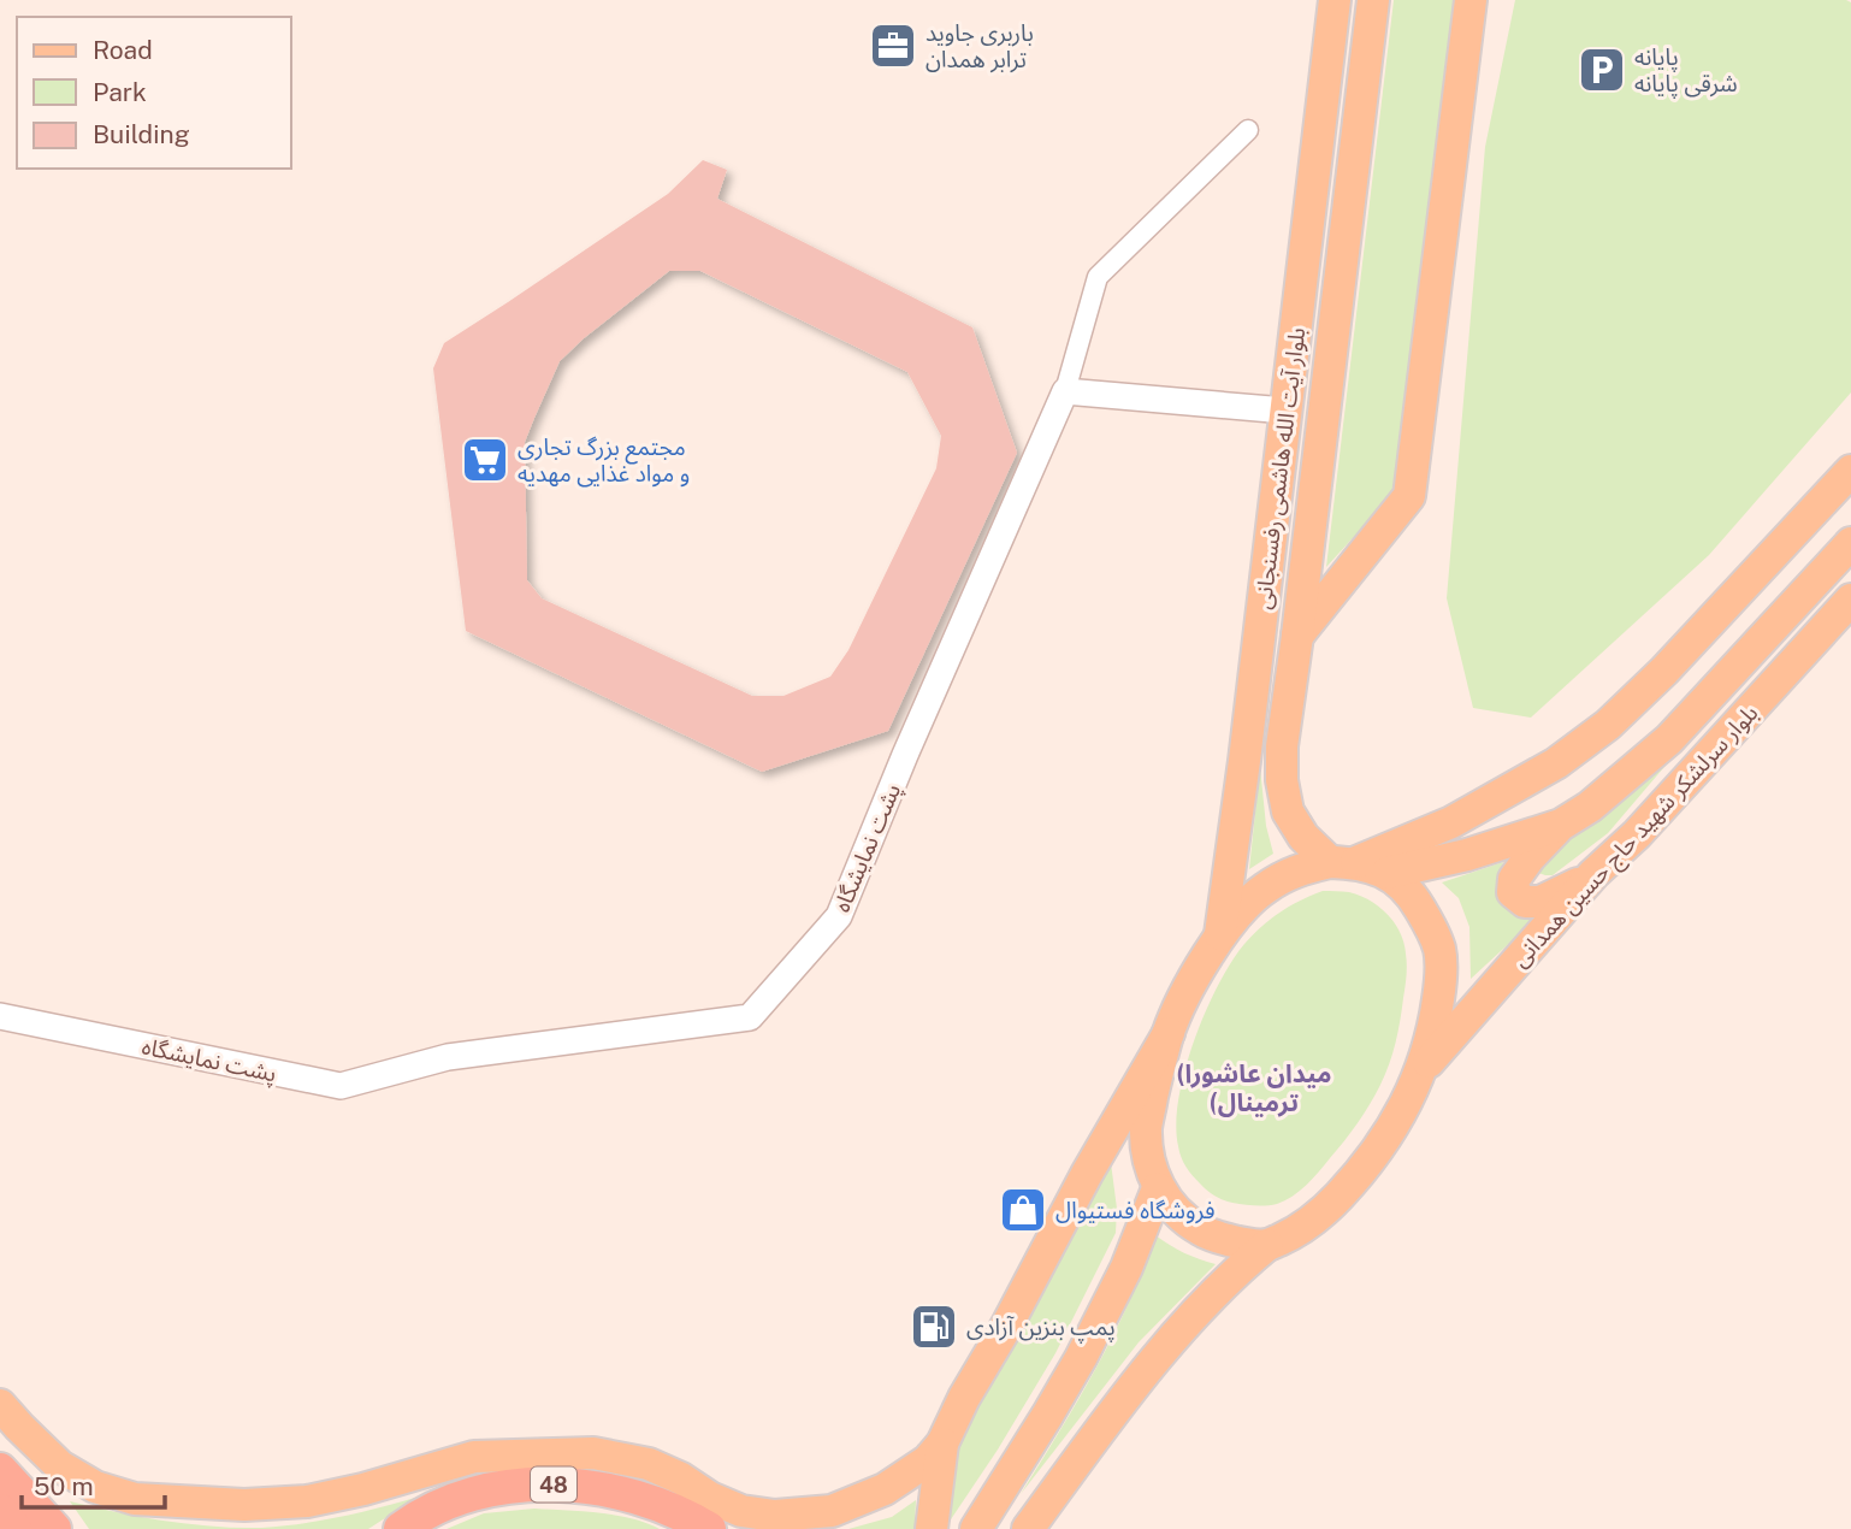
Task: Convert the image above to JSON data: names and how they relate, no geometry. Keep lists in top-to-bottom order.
{
  "streets": {
    "highway": ["48"],
    "main road": ["بلوار آیت الله هاشمی رفسنجانی", "بلوار سرلشکر شهید حاج حسین همدانی"],
    "street": ["پشت نمایشگاه"]
  },
  "districts": ["(میدان عاشورا (ترمینال"],
  "places": {
    "office": ["باربری جاوید ترابر همدان"],
    "parking": ["پایانه شرقی پایانه"],
    "supermarket": ["مجتمع بزرگ تجاری و مواد غذایی مهدیه"],
    "shop": ["فروشگاه فستیوال"],
    "fuel station": ["پمپ بنزین آزادی"]
  },
  "legend": ["Road", "Park", "Building"],
  "scale_bar": "50 m"
}
